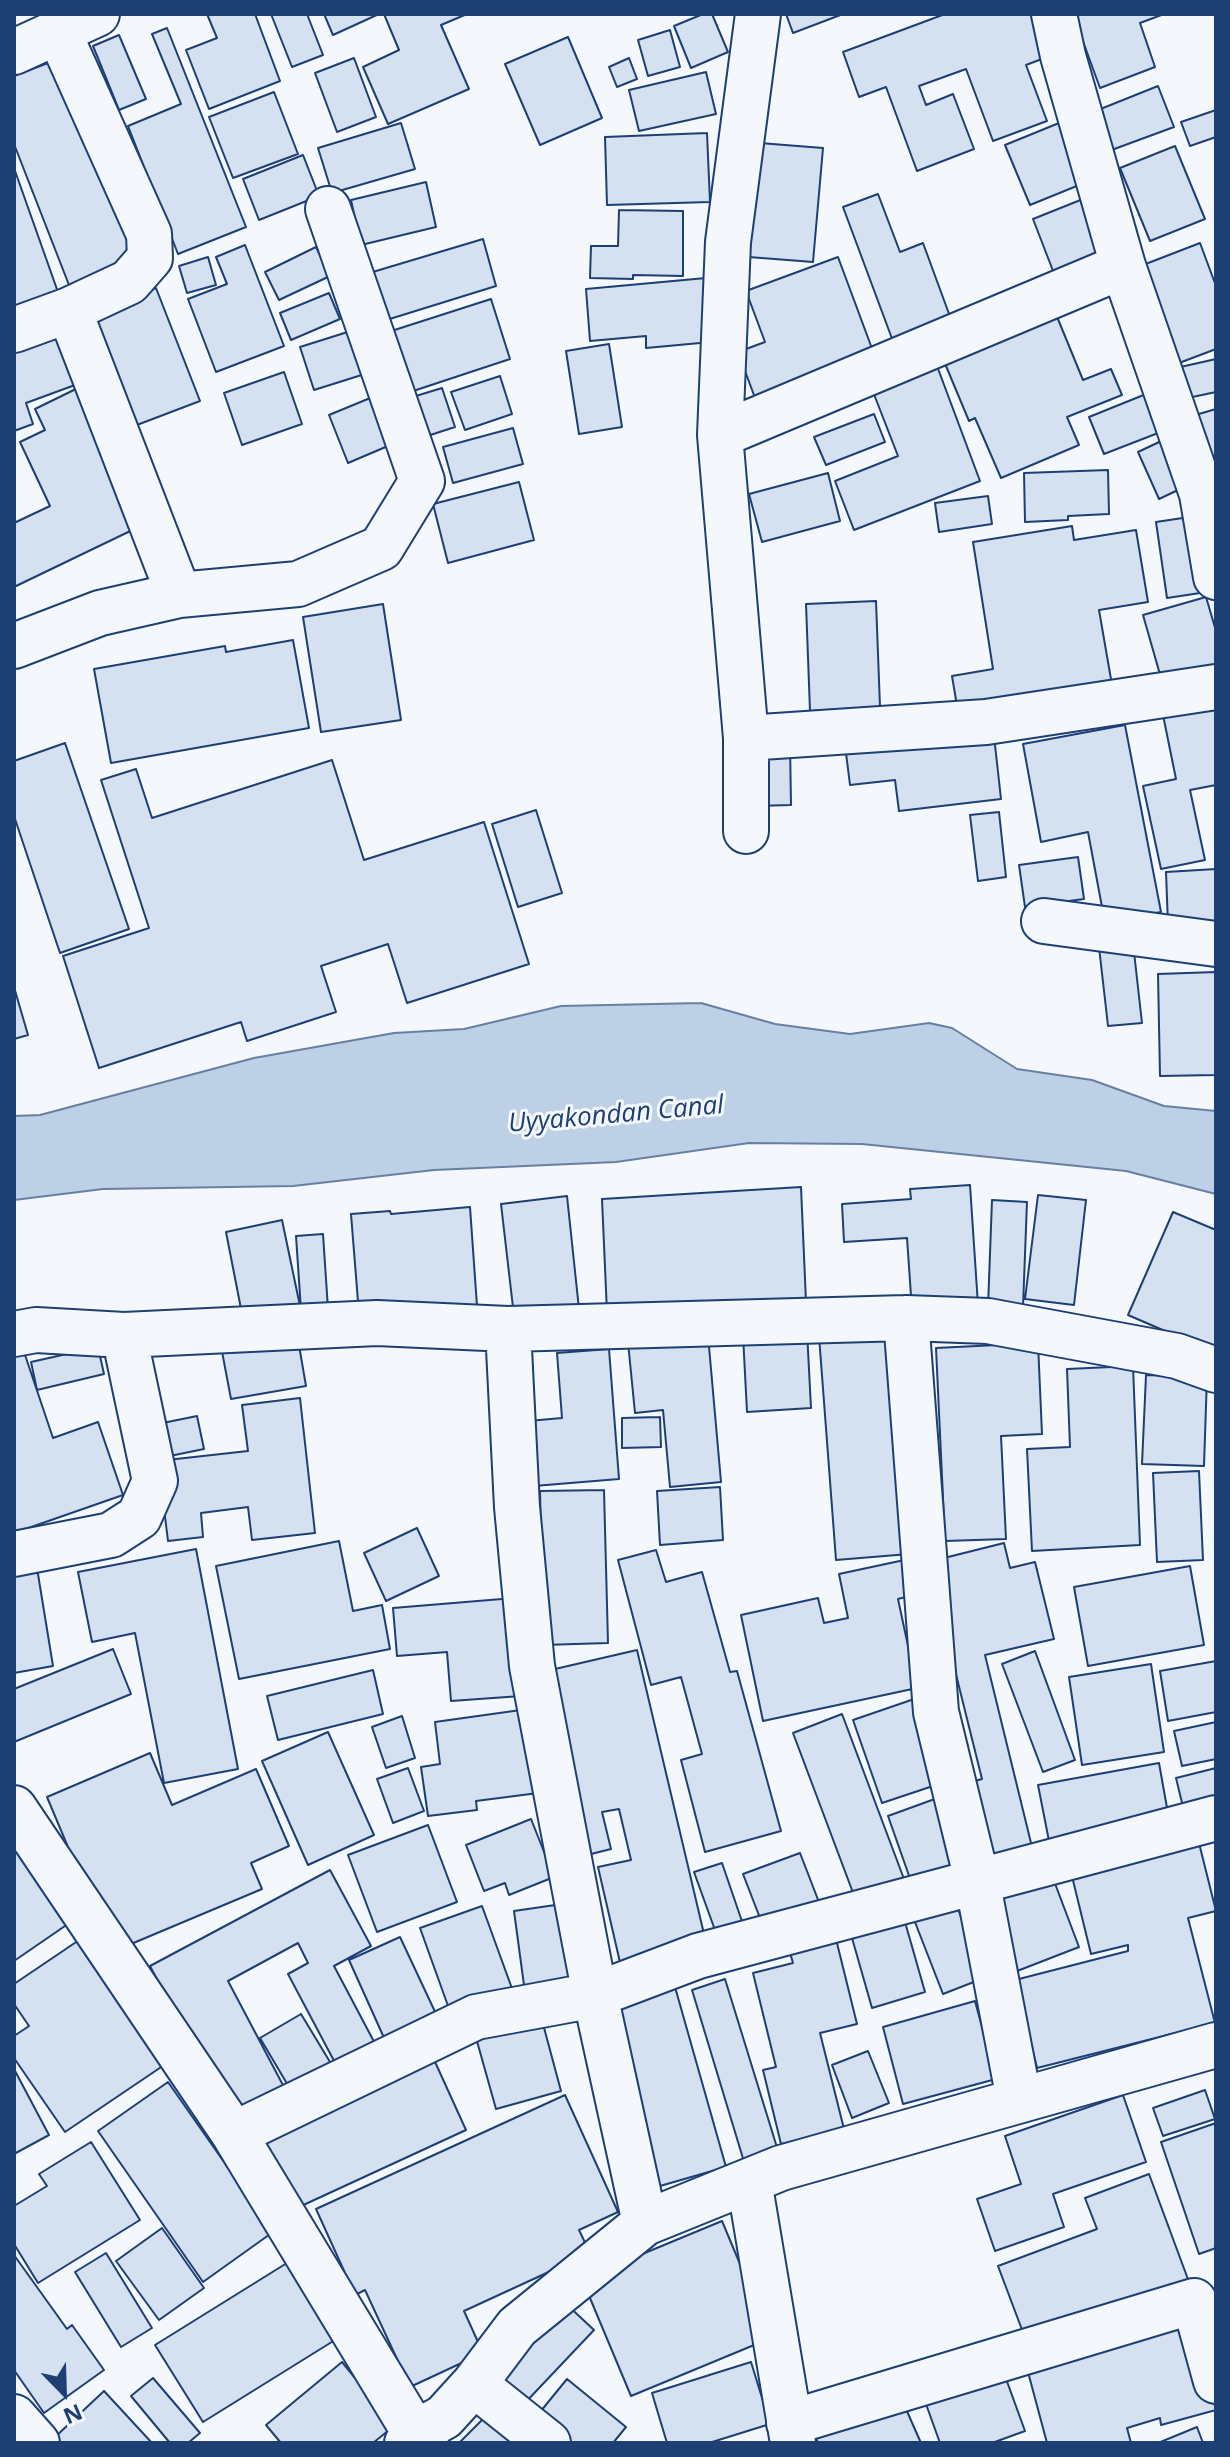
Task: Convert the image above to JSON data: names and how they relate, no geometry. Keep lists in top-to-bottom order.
{
  "water": ["Uyyakondan Canal"],
  "north": "bottom right"
}
